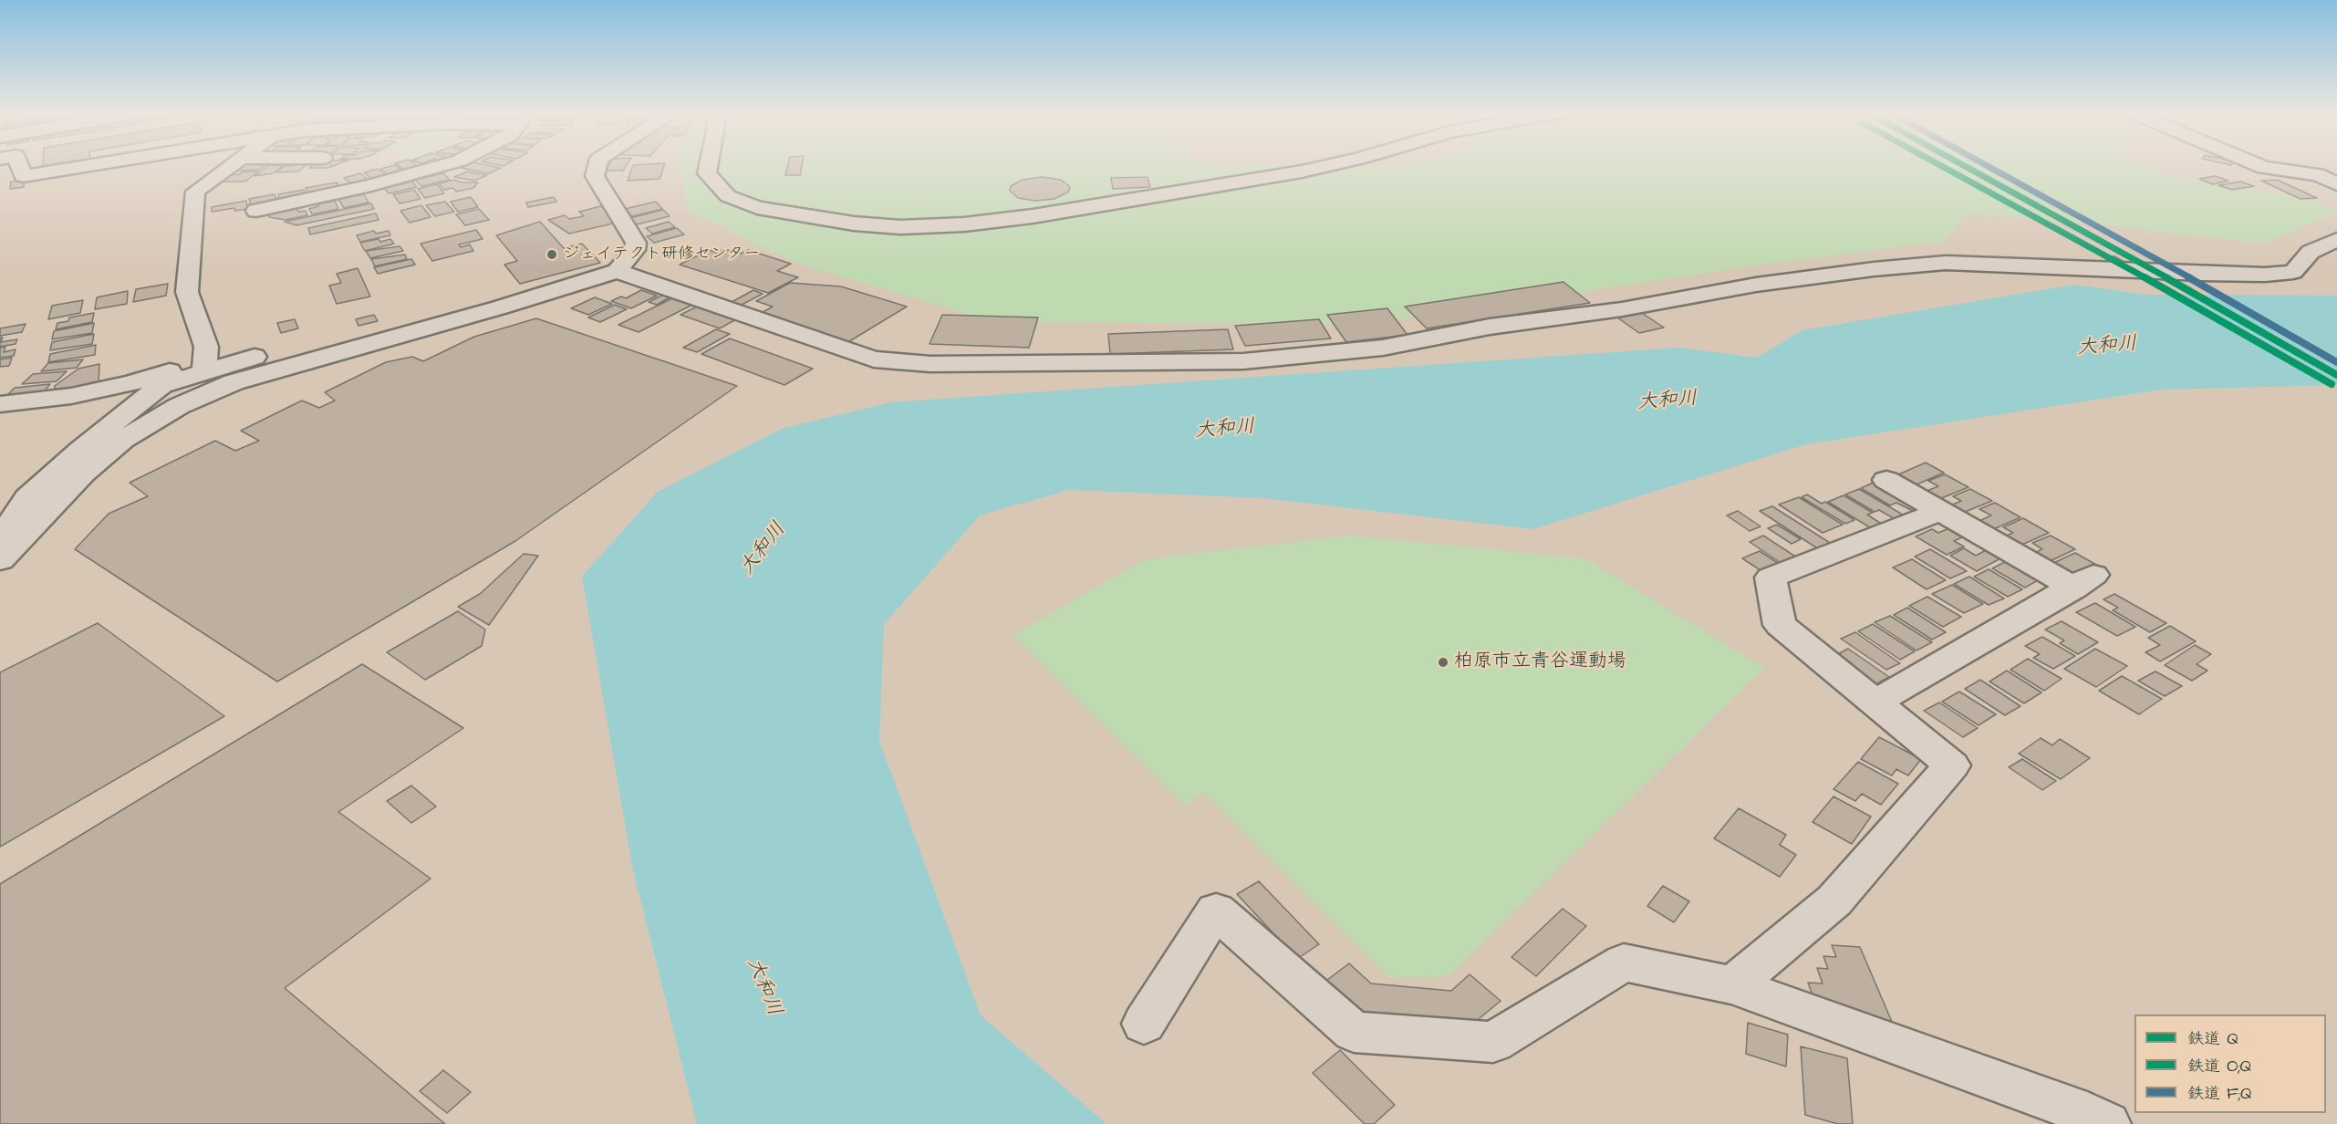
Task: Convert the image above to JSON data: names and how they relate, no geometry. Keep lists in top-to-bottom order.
{
  "water": ["大和川"],
  "places": ["ジェイテクト研修センター", "柏原市立青谷運動場"],
  "lines": ["rail line Q", "rail line O;Q", "rail line F;Q"],
  "legend": ["鉄道 Q", "鉄道 O;Q", "鉄道 F;Q"]
}
